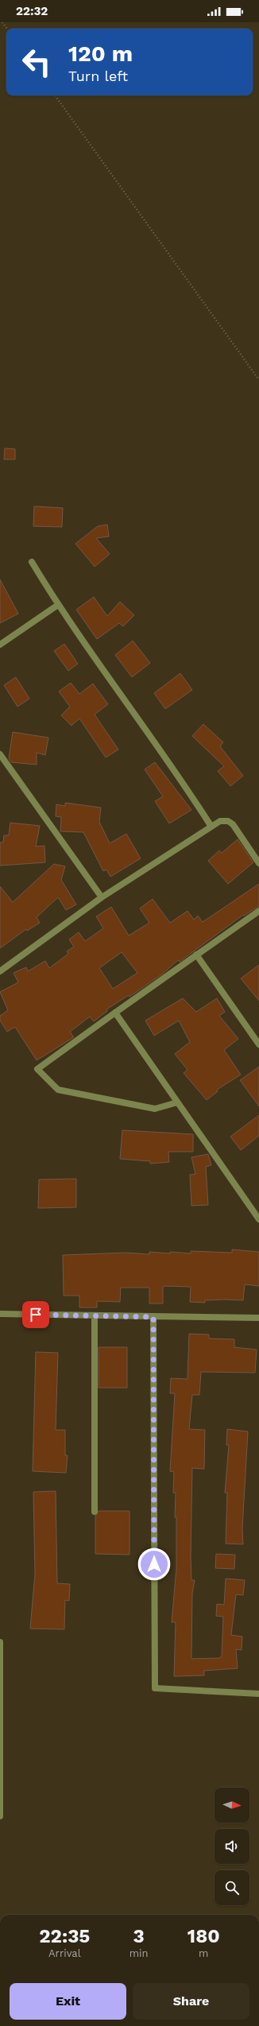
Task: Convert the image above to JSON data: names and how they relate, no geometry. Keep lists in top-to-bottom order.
{
  "north": "right",
  "page": {
    "status": "22:32",
    "turn": ["120 m", "Turn left"],
    "eta": [
      "22:35",
      "Arrival",
      "3",
      "min",
      "180",
      "m"
    ],
    "buttons": ["Exit", "Share"]
  }
}
